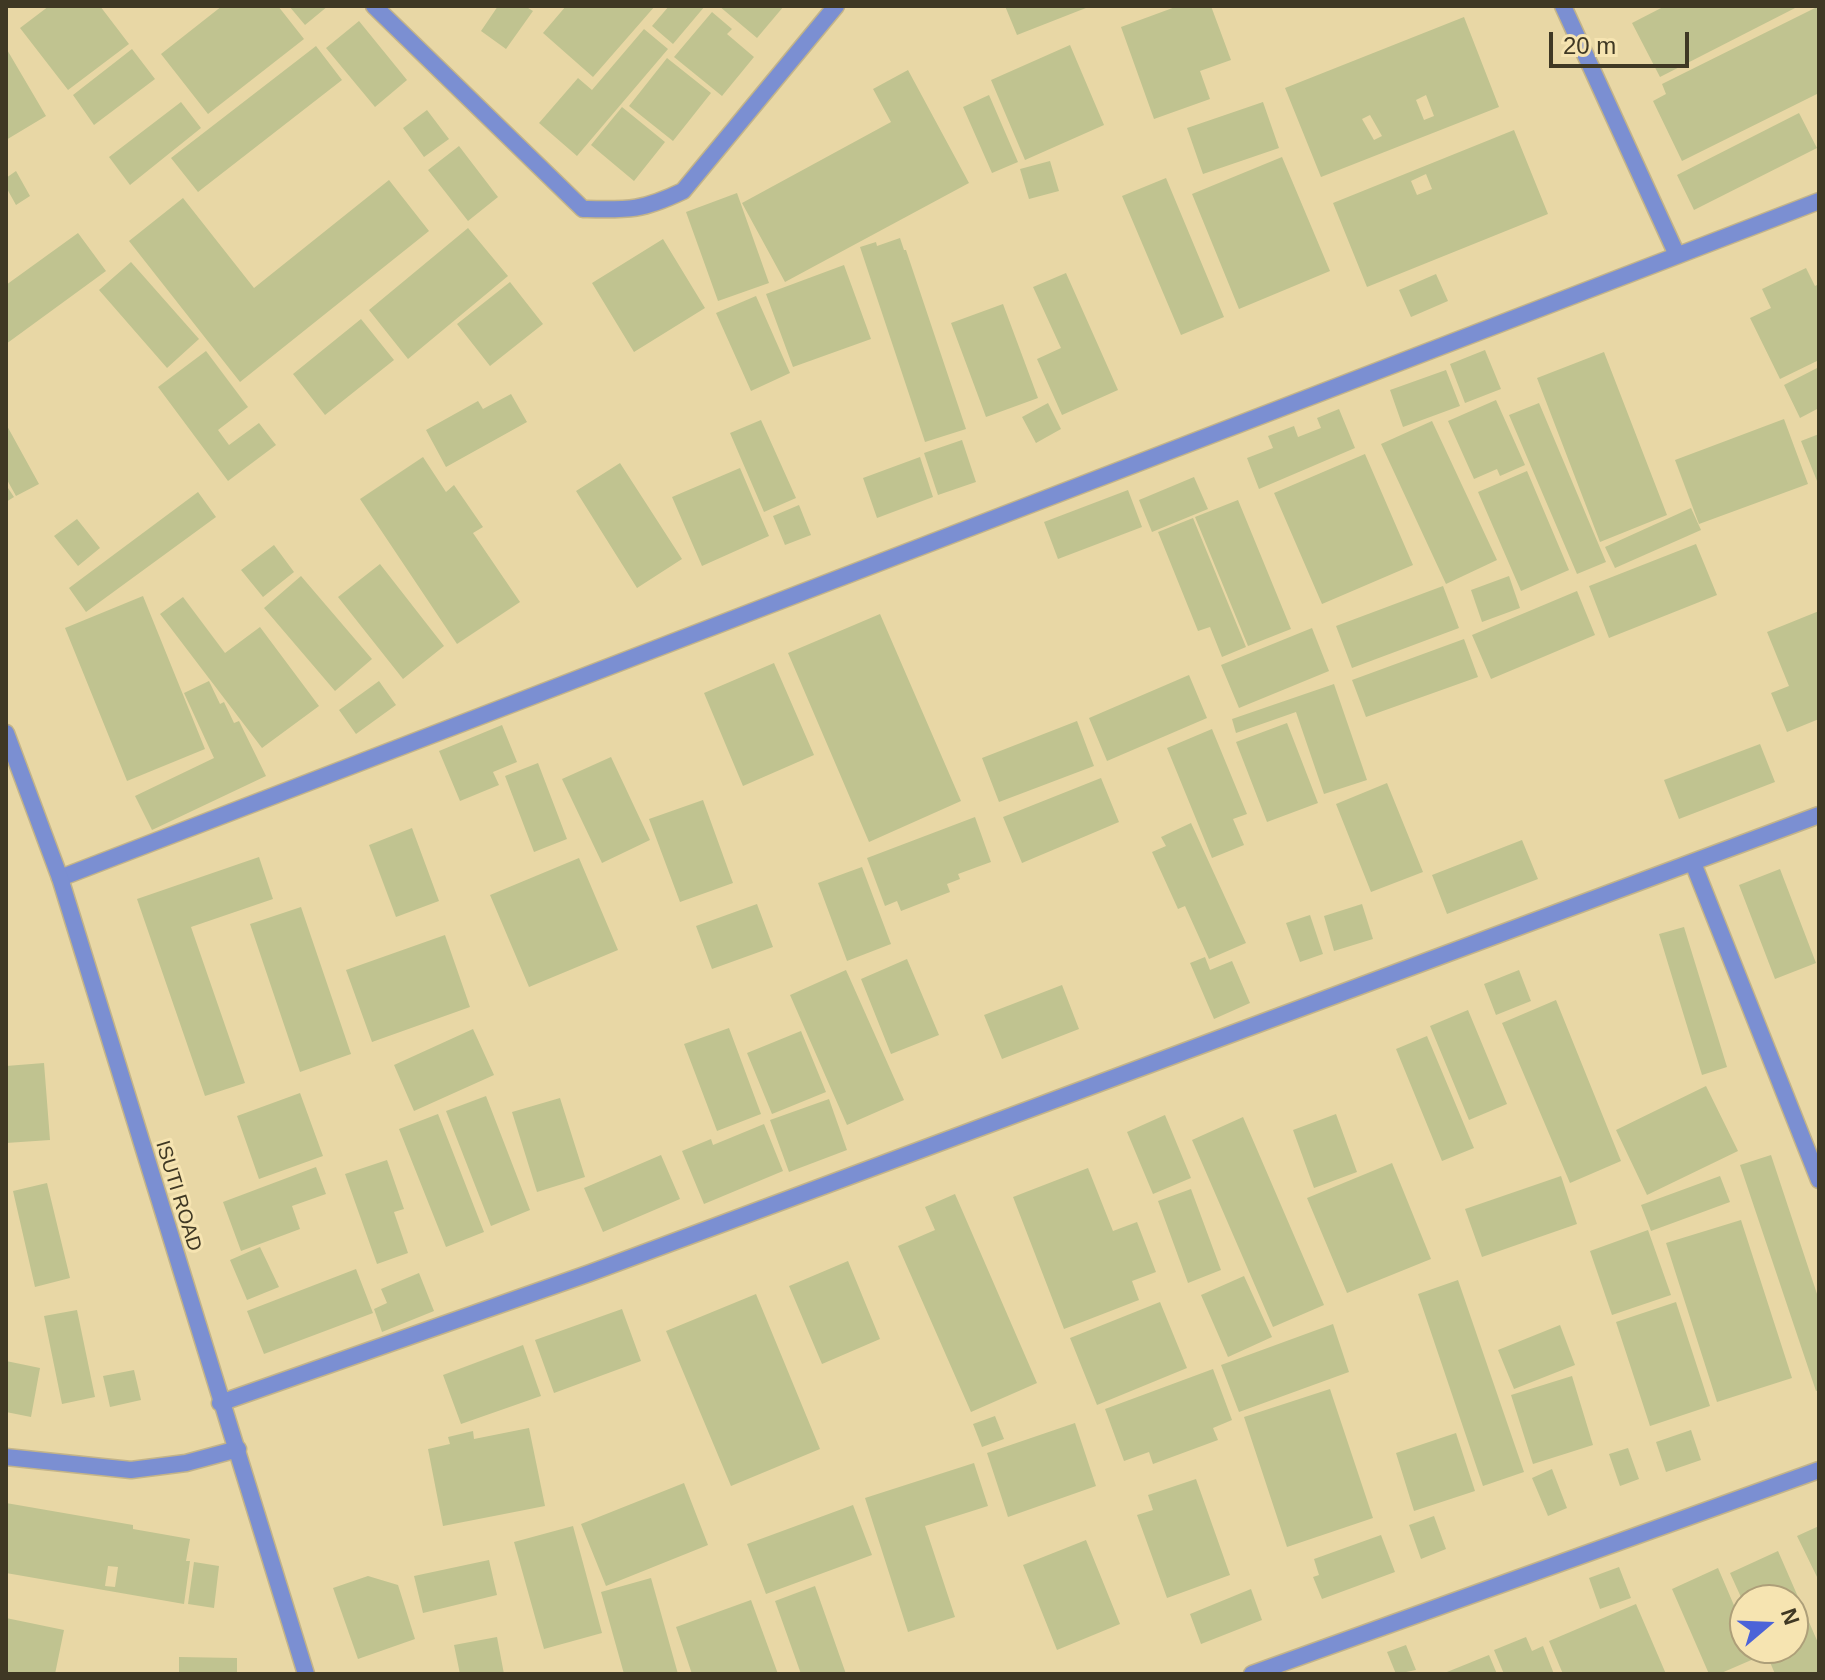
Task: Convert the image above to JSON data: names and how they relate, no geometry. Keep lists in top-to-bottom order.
{
  "streets": {
    "street": ["ISUTI ROAD"]
  },
  "scale_bar": "20 m",
  "north": "right"
}
